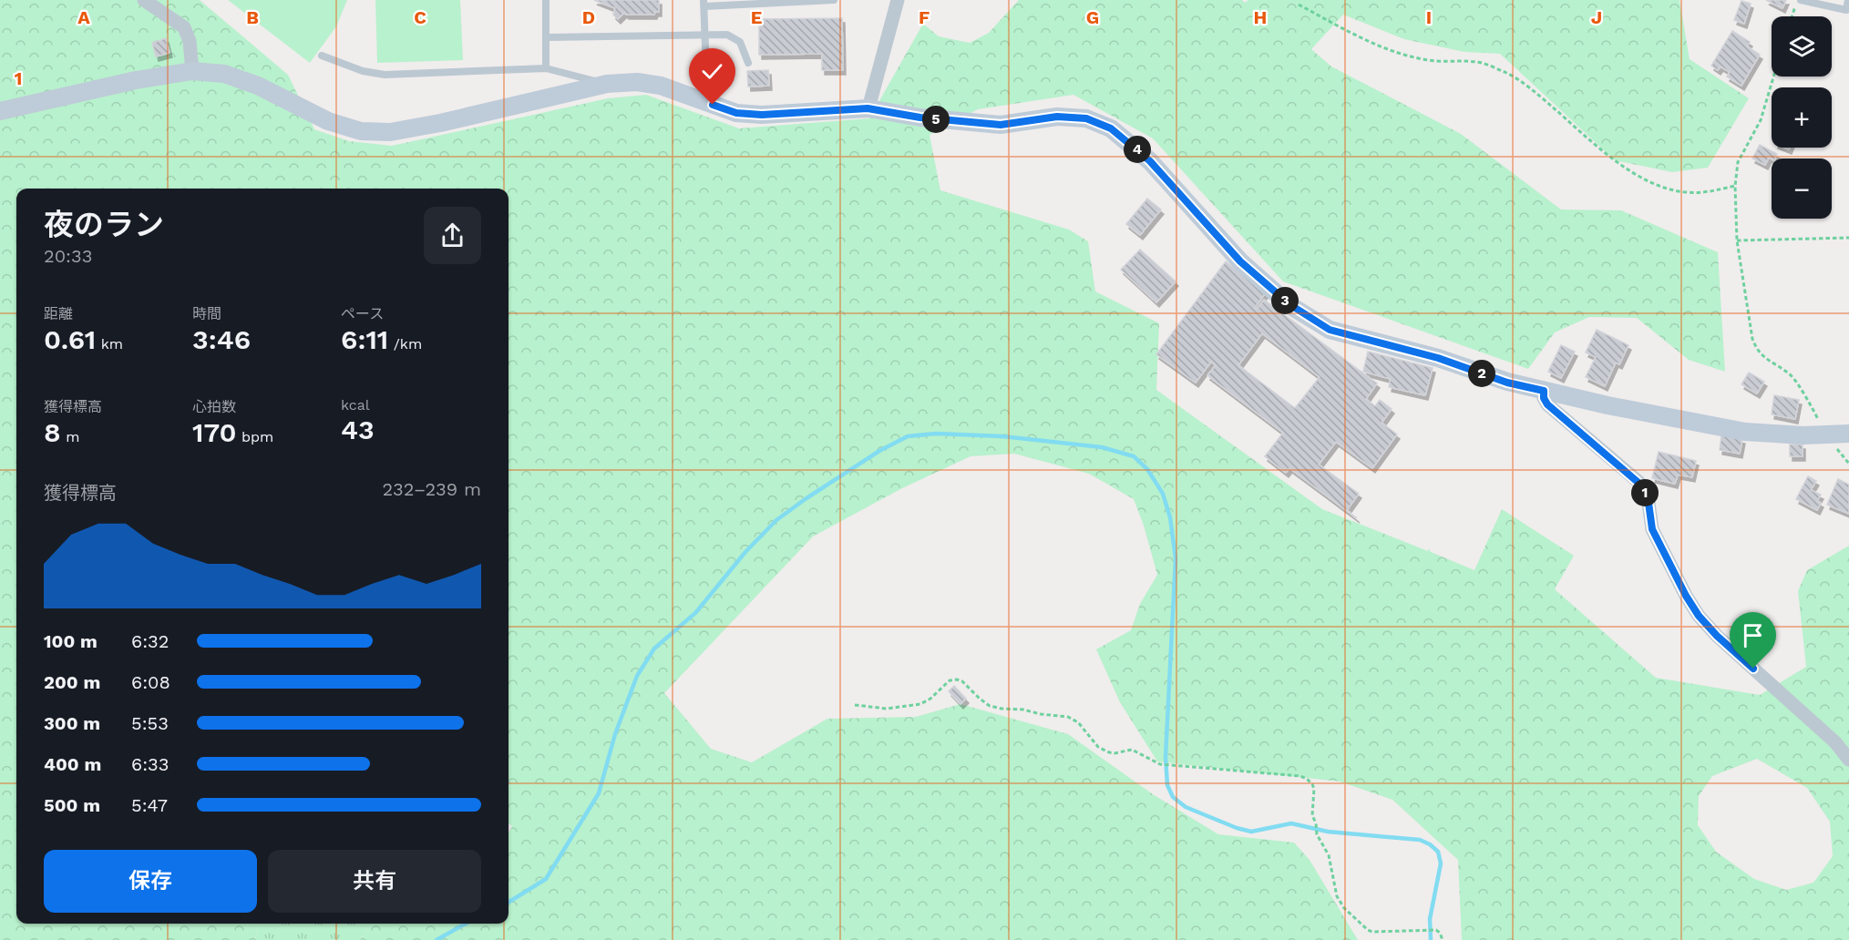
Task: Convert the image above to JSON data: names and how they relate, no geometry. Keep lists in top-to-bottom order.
{
  "page": {
    "map_buttons": ["+", "−"],
    "pins": [
      "5",
      "4",
      "3",
      "2",
      "1"
    ],
    "heading": ["夜のラン", "20:33"],
    "stats": [
      ["距離", "0.61 km"],
      ["時間", "3:46"],
      ["ペース", "6:11 /km"],
      ["獲得標高", "8 m"],
      ["心拍数", "170 bpm"],
      ["kcal", "43"]
    ],
    "chart": ["獲得標高", "232–239 m"],
    "list": [
      {
        "name": "100 m",
        "note": "6:32"
      },
      {
        "name": "200 m",
        "note": "6:08"
      },
      {
        "name": "300 m",
        "note": "5:53"
      },
      {
        "name": "400 m",
        "note": "6:33"
      },
      {
        "name": "500 m",
        "note": "5:47"
      }
    ],
    "buttons": ["保存", "共有"]
  },
  "grid": {
    "columns": [
      "A",
      "B",
      "C",
      "D",
      "E",
      "F",
      "G",
      "H",
      "I",
      "J"
    ],
    "rows": ["1"]
  }
}
